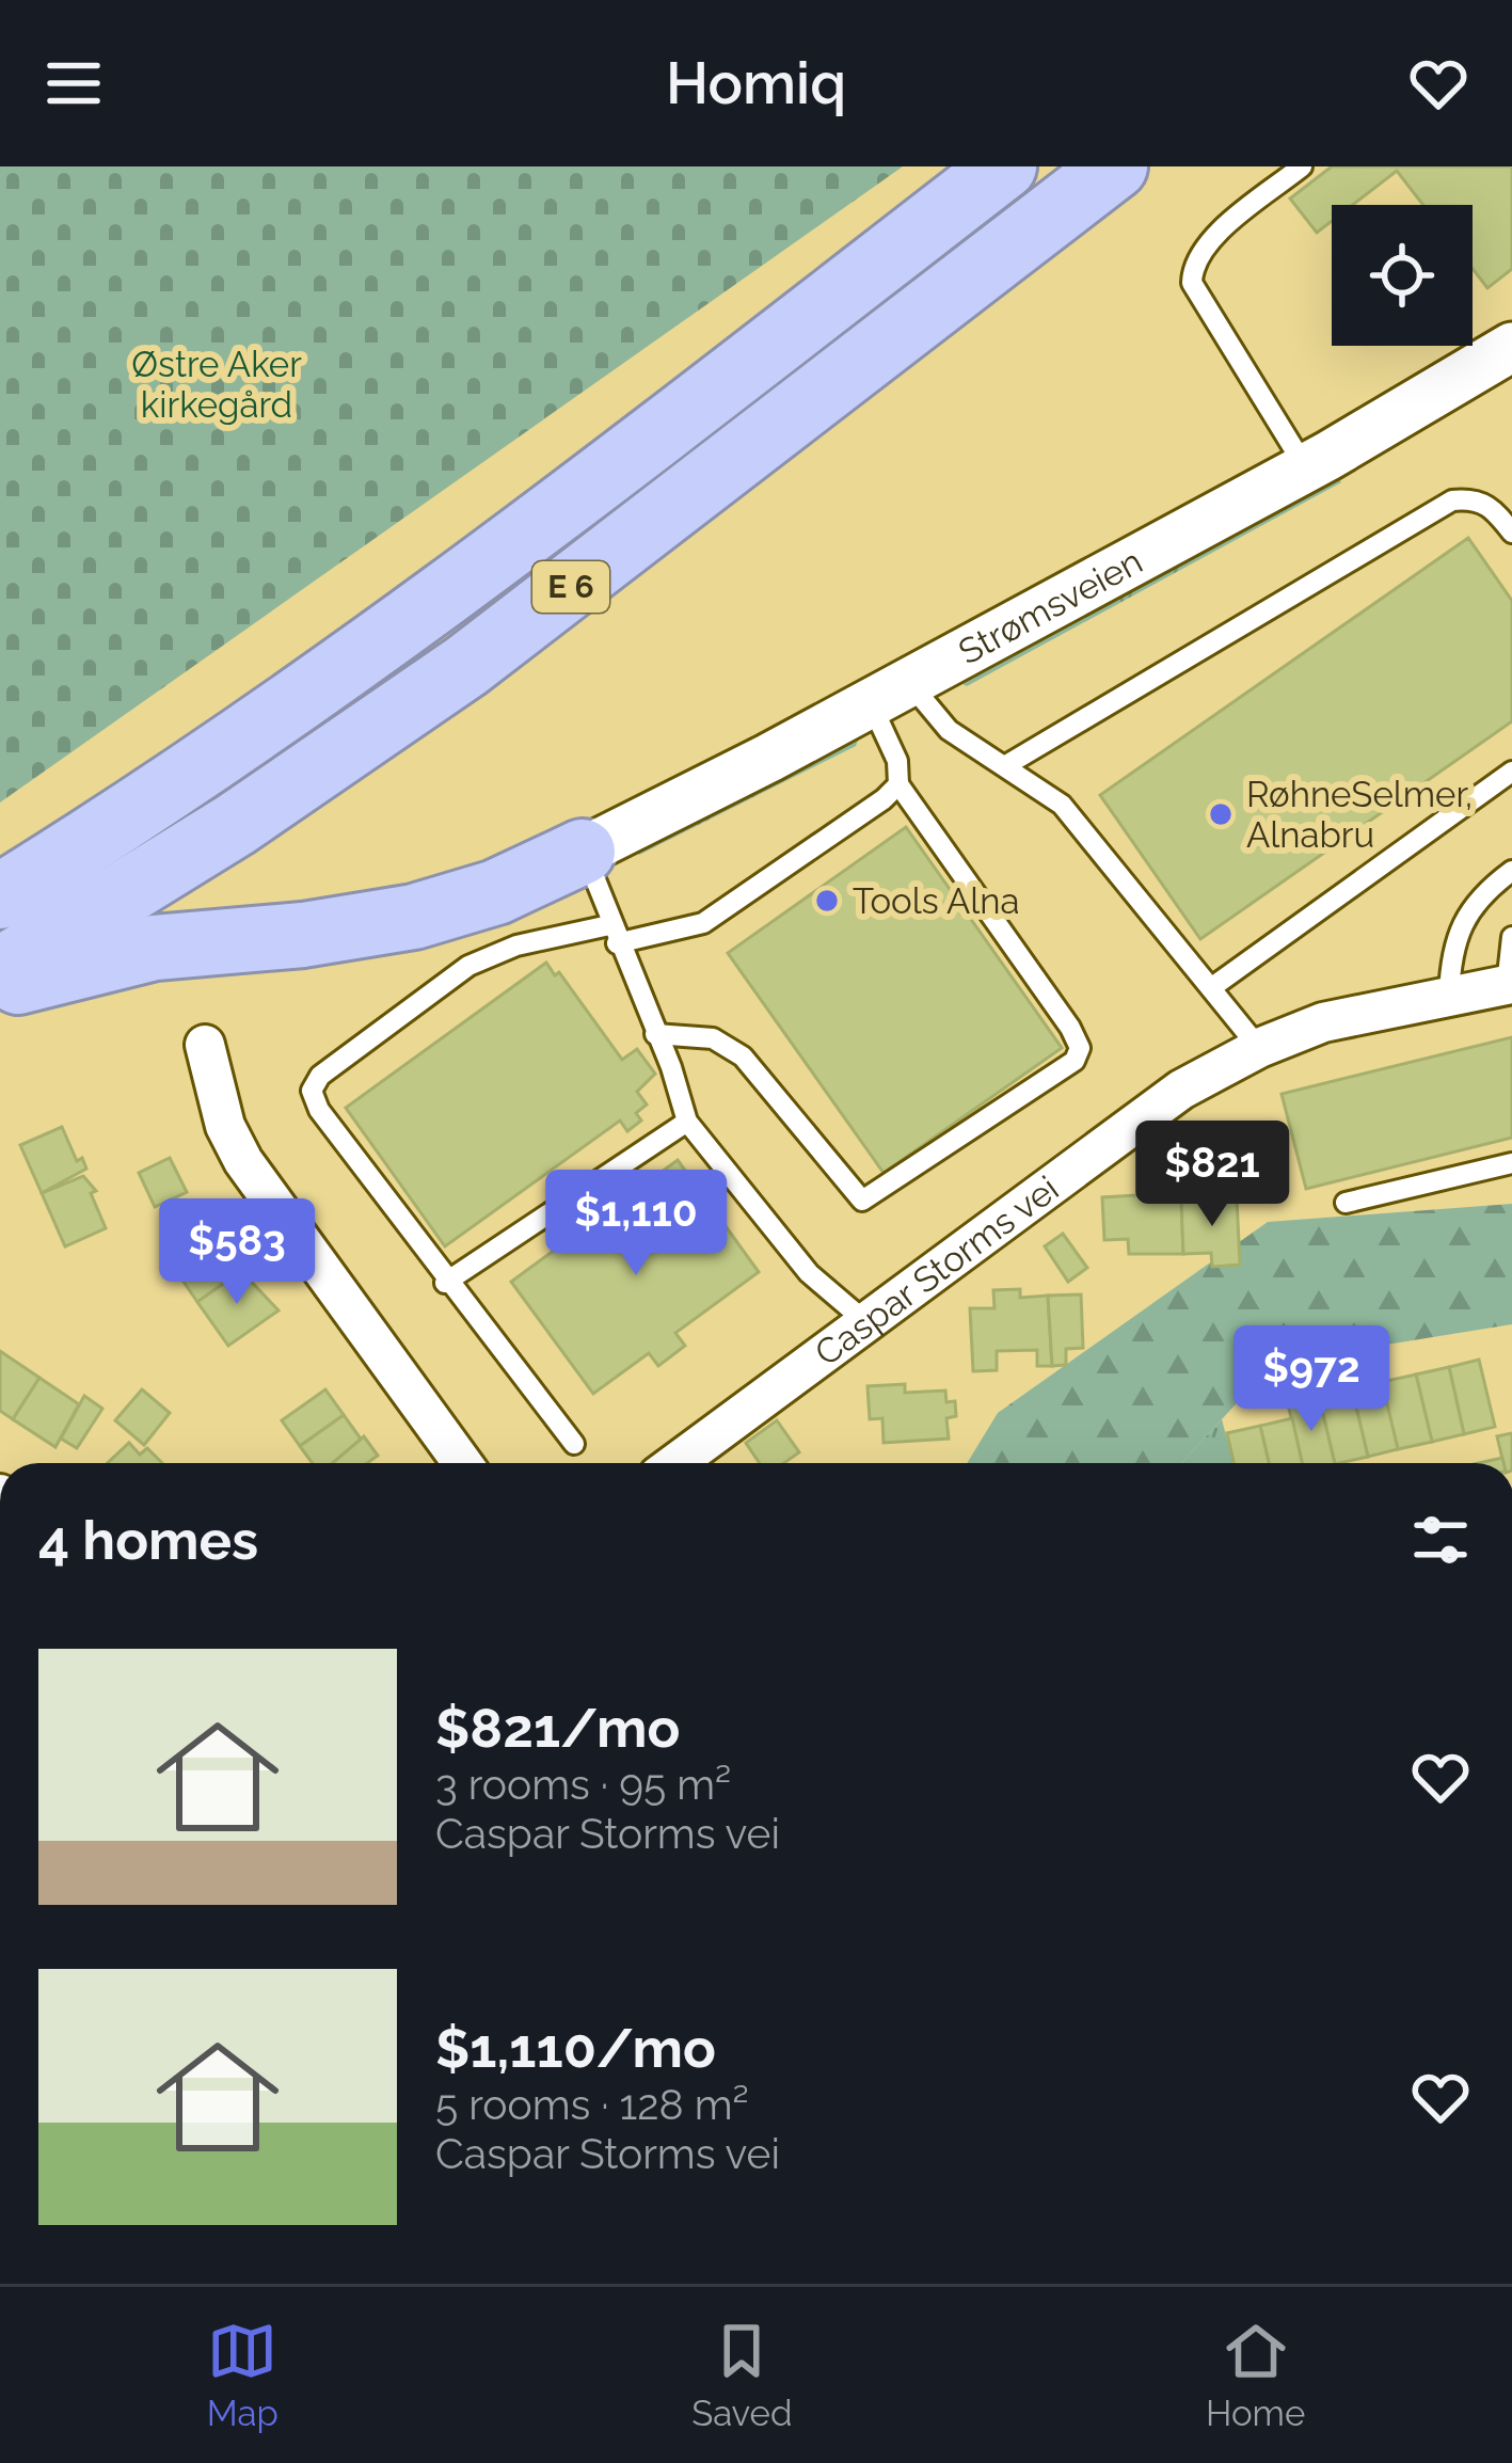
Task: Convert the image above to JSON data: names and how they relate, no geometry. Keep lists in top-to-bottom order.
{
  "streets": {
    "highway": ["E 6"],
    "street": ["Strømsveien", "Caspar Storms vei"]
  },
  "parks": ["Østre Aker kirkegård"],
  "places": ["RøhneSelmer, Alnabru", "Tools Alna"],
  "page": {
    "header": "Homiq",
    "price": [
      "$821",
      "$1,110",
      "$583",
      "$972"
    ],
    "heading": "4 homes",
    "list": [
      {
        "name": "$821/mo",
        "note": "3 rooms · 95 m² · Caspar Storms vei"
      },
      {
        "name": "$1,110/mo",
        "note": "5 rooms · 128 m² · Caspar Storms vei"
      }
    ],
    "tabs": ["Map", "Saved", "Home"]
  }
}
